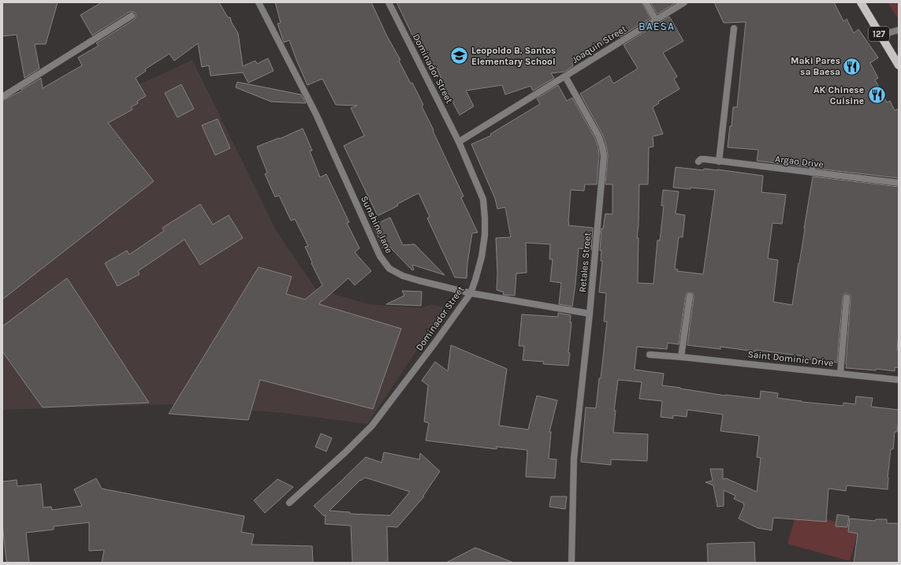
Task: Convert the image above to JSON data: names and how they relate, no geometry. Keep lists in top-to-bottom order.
{
  "streets": {
    "main road": ["127"],
    "street": [
      "Joaquin Street",
      "Dominador Street",
      "Argao Drive",
      "Sunshine lane",
      "Retales Street",
      "Saint Dominic Drive"
    ]
  },
  "crossings": [
    ["Joaquin Street", "Dominador Street"],
    ["Joaquin Street", "Retales Street"],
    ["Dominador Street", "Sunshine lane"],
    ["Sunshine lane", "Retales Street"]
  ],
  "districts": ["BAESA"],
  "places": {
    "school or university": ["Leopoldo B. Santos Elementary School"],
    "restaurant": ["Maki Pares sa Baesa", "AK Chinese Cuisine"]
  }
}
